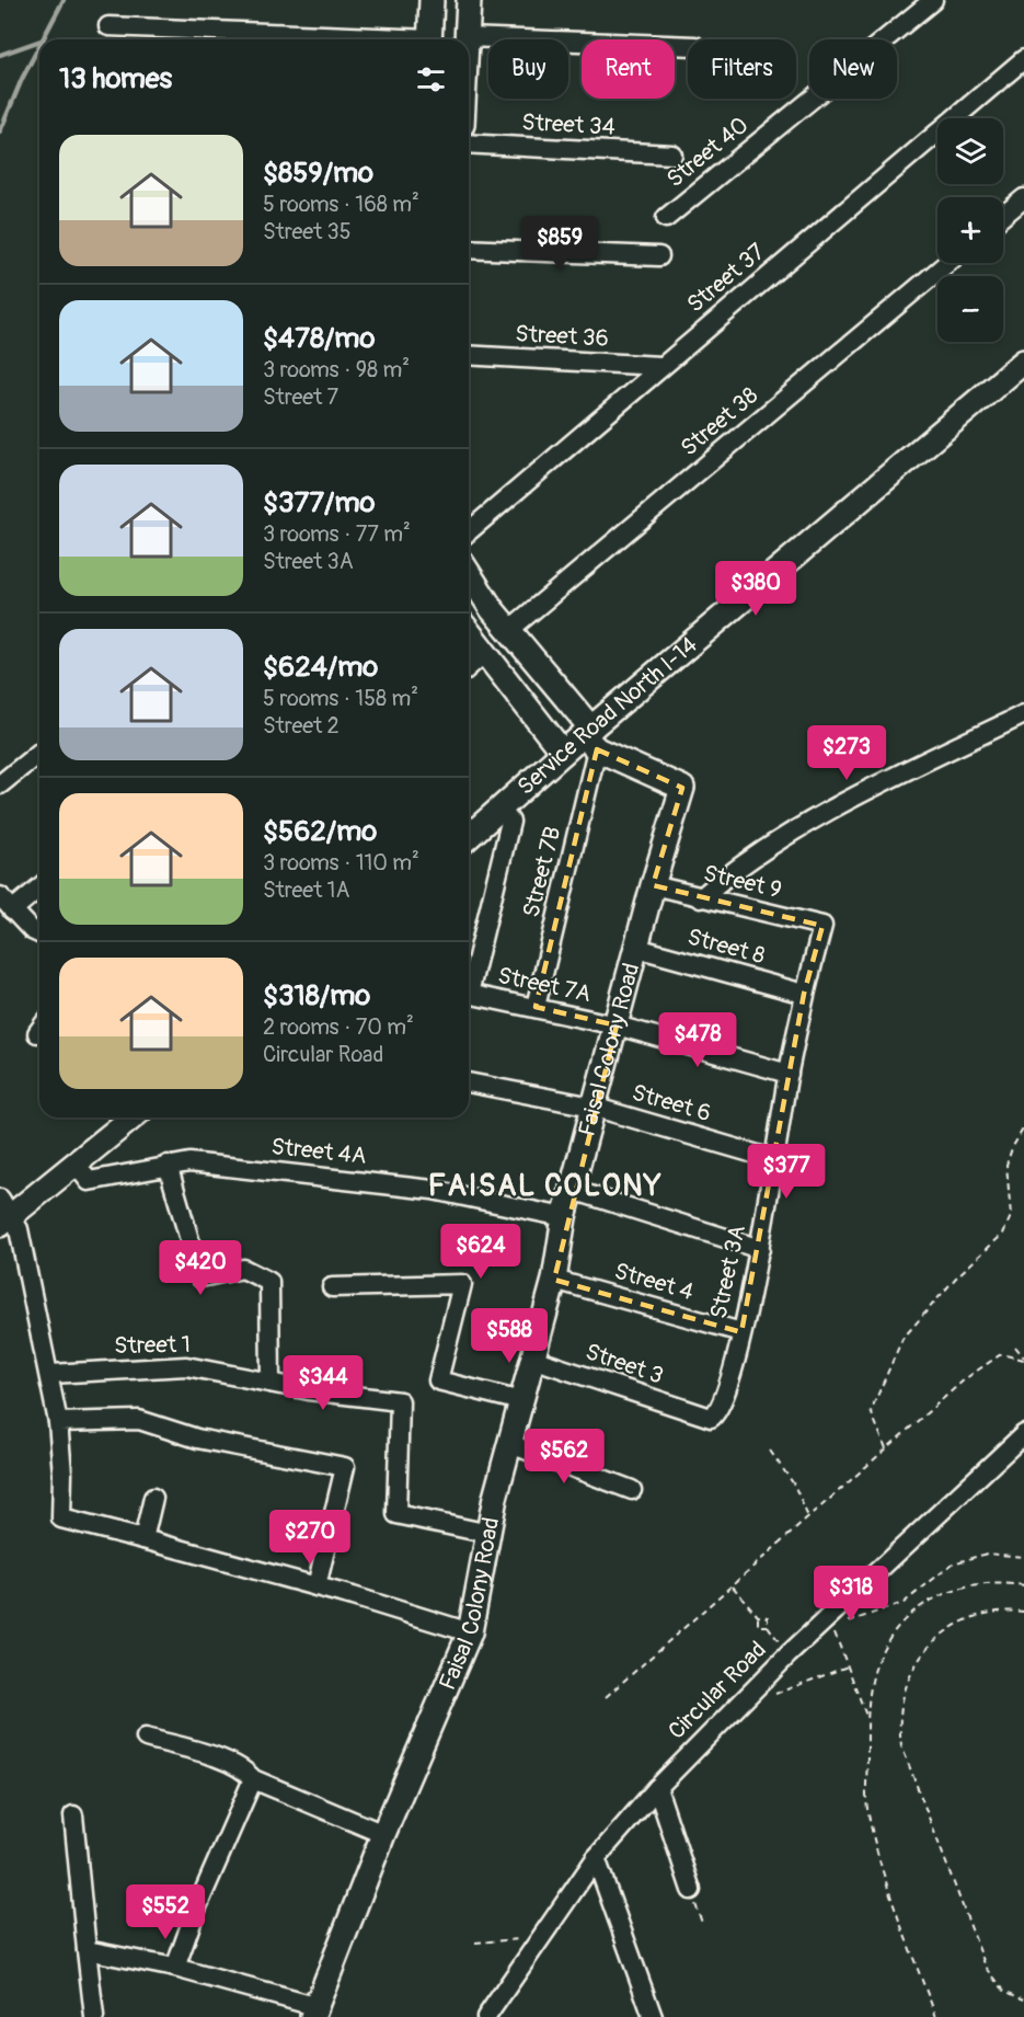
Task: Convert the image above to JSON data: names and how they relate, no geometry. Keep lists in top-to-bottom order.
{
  "streets": {
    "main road": ["Service Road North I-14", "Faisal Colony Road"],
    "street": [
      "Street 34",
      "Street 40",
      "Street 37",
      "Street 36",
      "Street 38",
      "Street 7B",
      "Street 9",
      "Street 8",
      "Street 7A",
      "Street 6",
      "Street 4A",
      "Street 3A",
      "Street 4",
      "Street 1",
      "Street 3",
      "Circular Road"
    ]
  },
  "crossings": [
    ["Street 37", "Street 36"],
    ["Service Road North I-14", "Street 7B"],
    ["Service Road North I-14", "Faisal Colony Road"],
    ["Street 7B", "Street 7A"],
    ["Street 7B", "Faisal Colony Road"],
    ["Street 9", "Faisal Colony Road"],
    ["Street 9", "Street 3A"],
    ["Street 8", "Faisal Colony Road"],
    ["Street 8", "Street 3A"],
    ["Street 7A", "Faisal Colony Road"],
    ["Street 7A", "Street 3A"],
    ["Faisal Colony Road", "Street 6"],
    ["Faisal Colony Road", "Street 4A"],
    ["Faisal Colony Road", "Street 4"],
    ["Faisal Colony Road", "Street 1"],
    ["Faisal Colony Road", "Street 3"],
    ["Street 6", "Street 3A"],
    ["Street 3A", "Street 4"],
    ["Street 3A", "Street 3"]
  ],
  "districts": ["FAISAL COLONY"],
  "page": {
    "chip": [
      "Buy",
      "Rent",
      "Filters",
      "New"
    ],
    "heading": "13 homes",
    "map_buttons": ["+", "−"],
    "list": [
      {
        "name": "$859/mo",
        "note": "5 rooms · 168 m² · Street 35"
      },
      {
        "name": "$478/mo",
        "note": "3 rooms · 98 m² · Street 7"
      },
      {
        "name": "$377/mo",
        "note": "3 rooms · 77 m² · Street 3A"
      },
      {
        "name": "$624/mo",
        "note": "5 rooms · 158 m² · Street 2"
      },
      {
        "name": "$562/mo",
        "note": "3 rooms · 110 m² · Street 1A"
      },
      {
        "name": "$318/mo",
        "note": "2 rooms · 70 m² · Circular Road"
      }
    ],
    "price": [
      "$859",
      "$380",
      "$273",
      "$478",
      "$377",
      "$624",
      "$420",
      "$588",
      "$344",
      "$562",
      "$270",
      "$318",
      "$552"
    ]
  }
}
